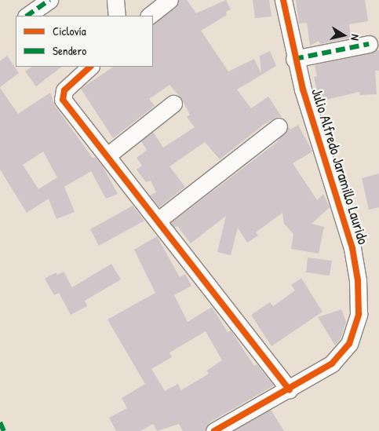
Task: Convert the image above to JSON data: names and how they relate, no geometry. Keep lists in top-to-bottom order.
{
  "streets": {
    "street": ["Julio Alfredo Jaramillo Laurido"]
  },
  "legend": ["Ciclovía", "Sendero"],
  "north": "right"
}
